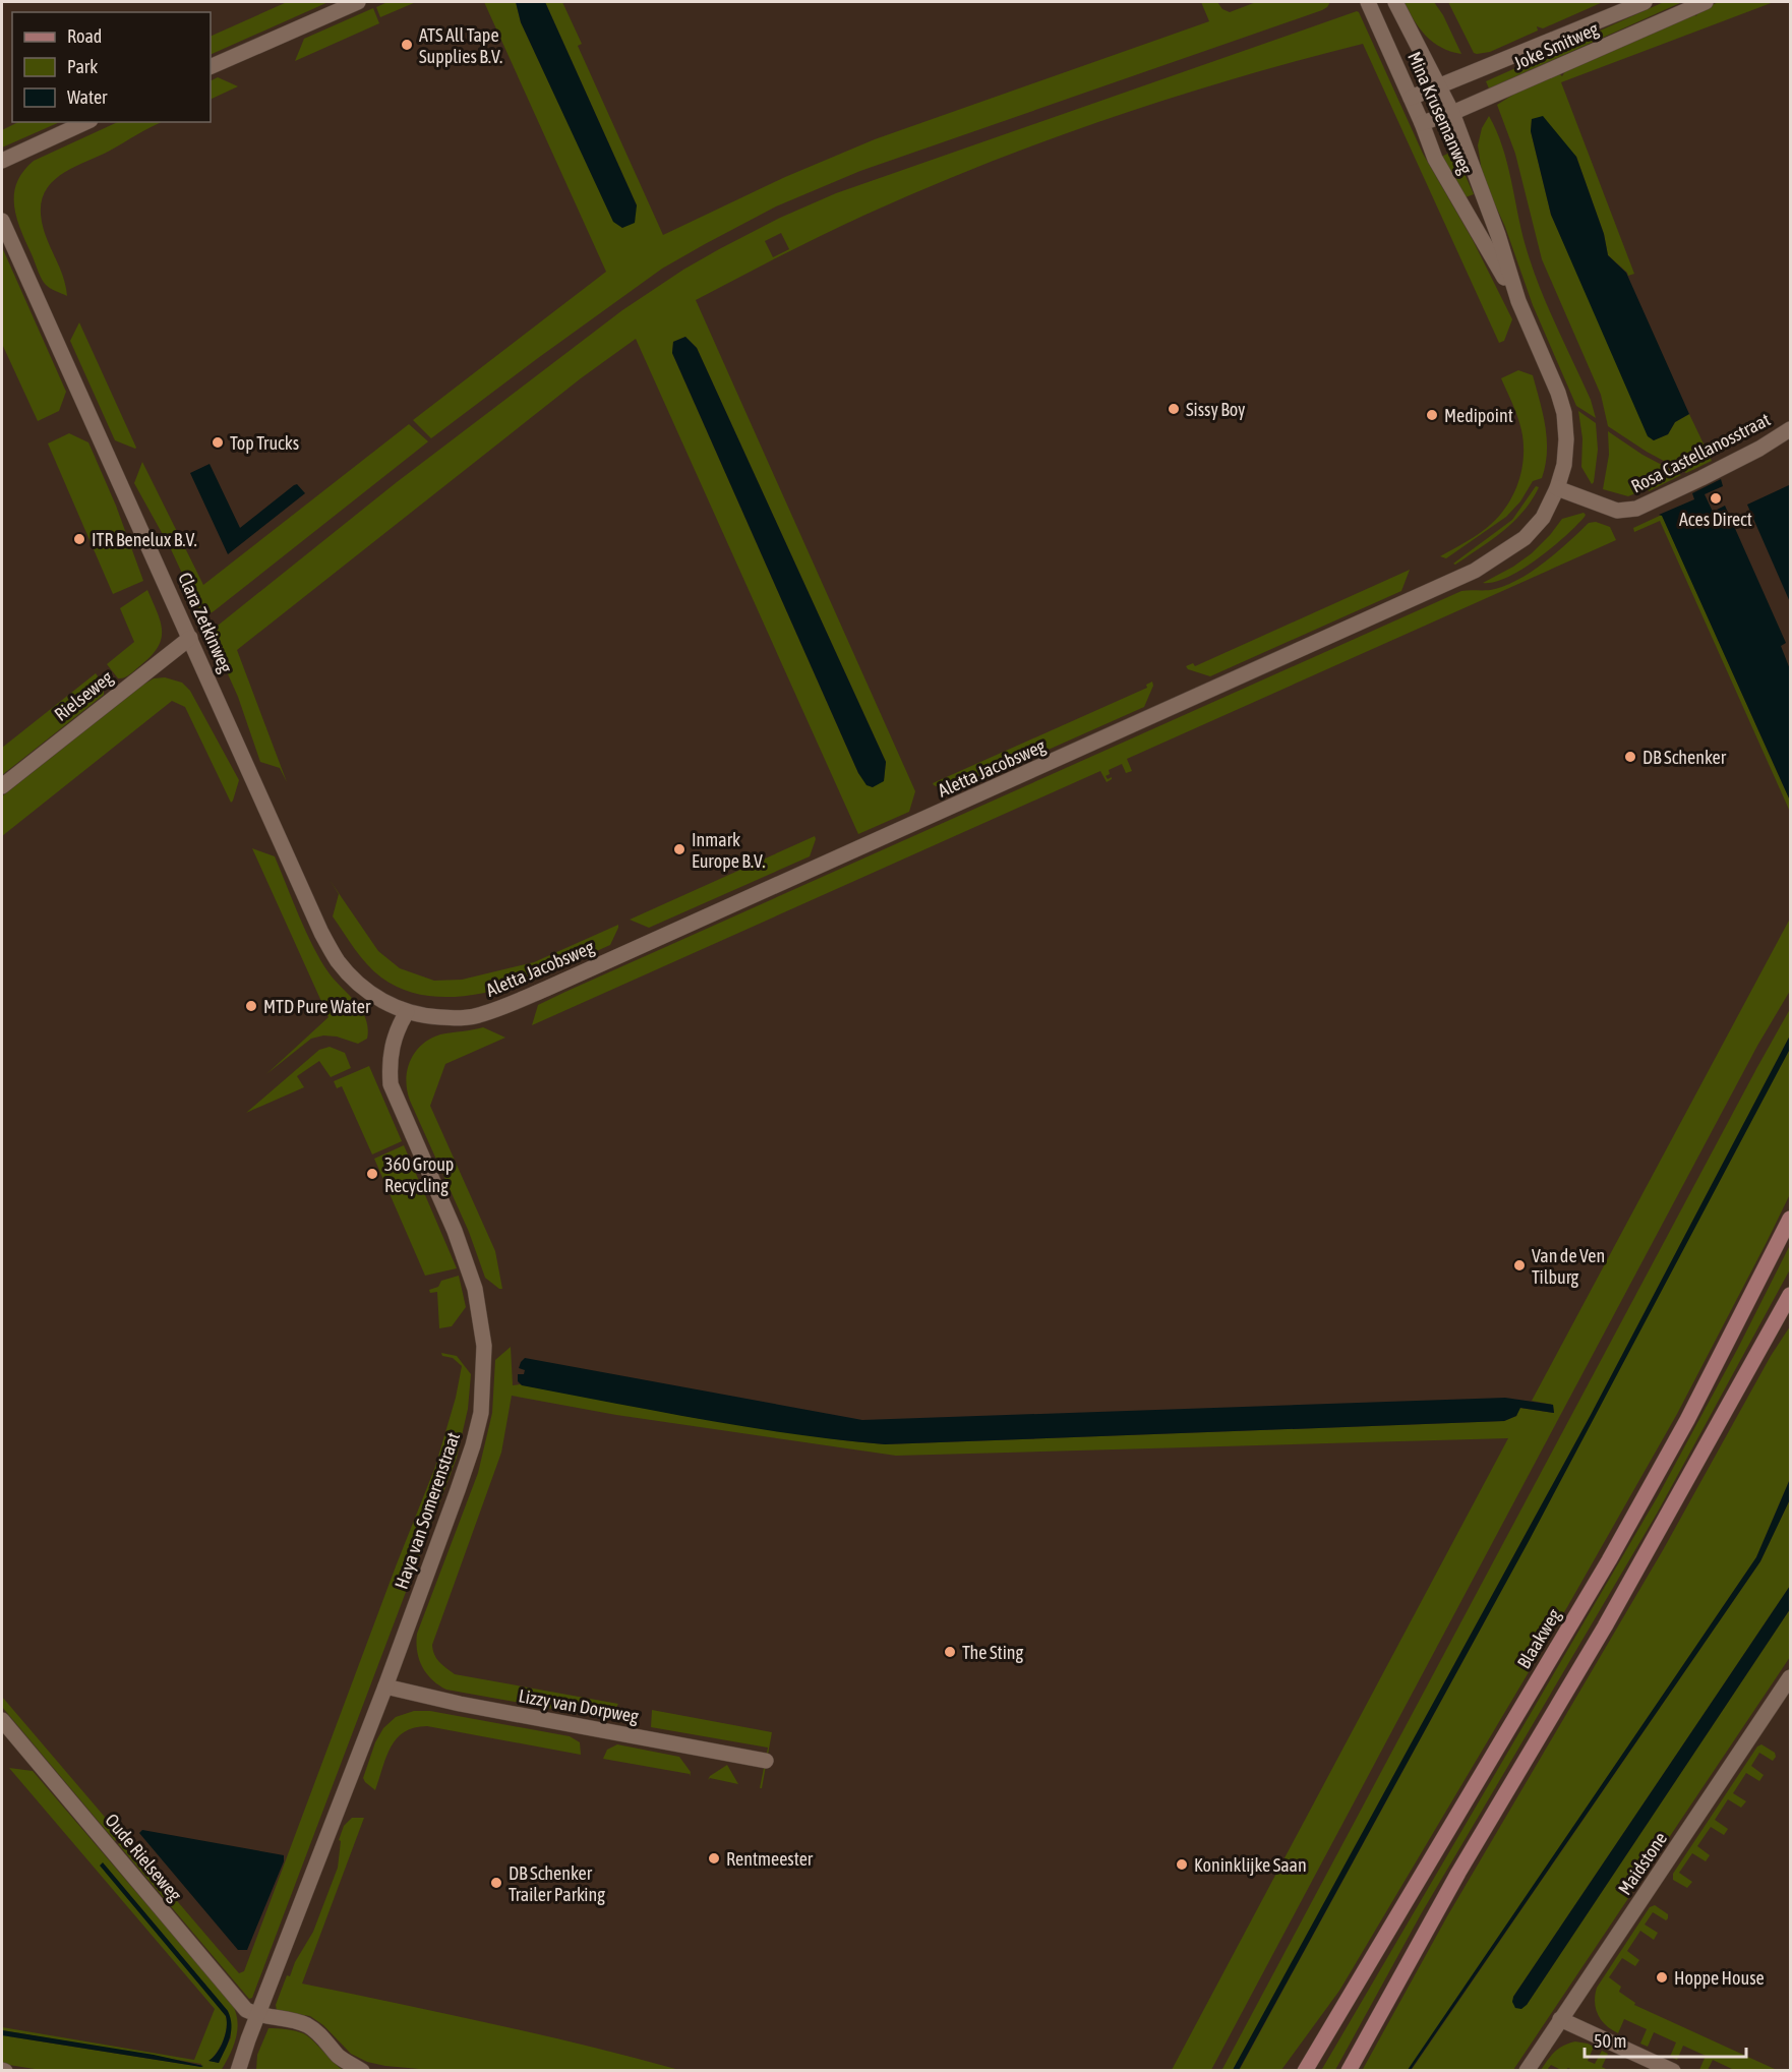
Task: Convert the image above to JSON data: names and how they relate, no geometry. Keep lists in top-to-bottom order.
{
  "streets": {
    "main road": ["Blaakweg"],
    "street": [
      "Joke Smitweg",
      "Mina Krusemanweg",
      "Rosa Castellanosstraat",
      "Clara Zetkinweg",
      "Rielseweg",
      "Aletta Jacobsweg",
      "Haya van Somerenstraat",
      "Lizzy van Dorpweg",
      "Oude Rielseweg",
      "Maidstone"
    ]
  },
  "crossings": [
    ["Joke Smitweg", "Mina Krusemanweg"],
    ["Mina Krusemanweg", "Rosa Castellanosstraat"],
    ["Mina Krusemanweg", "Aletta Jacobsweg"],
    ["Rosa Castellanosstraat", "Aletta Jacobsweg"],
    ["Clara Zetkinweg", "Rielseweg"],
    ["Clara Zetkinweg", "Aletta Jacobsweg"],
    ["Clara Zetkinweg", "Haya van Somerenstraat"],
    ["Aletta Jacobsweg", "Haya van Somerenstraat"],
    ["Haya van Somerenstraat", "Lizzy van Dorpweg"],
    ["Haya van Somerenstraat", "Oude Rielseweg"]
  ],
  "places": [
    "ATS All Tape Supplies B.V.",
    "Sissy Boy",
    "Medipoint",
    "Top Trucks",
    "Aces Direct",
    "ITR Benelux B.V.",
    "DB Schenker",
    "Inmark Europe B.V.",
    "MTD Pure Water",
    "360 Group Recycling",
    "Van de Ven Tilburg",
    "The Sting",
    "Rentmeester",
    "Koninklijke Saan",
    "DB Schenker Trailer Parking",
    "Hoppe House"
  ],
  "legend": ["Road", "Park", "Water"],
  "scale_bar": "50 m"
}
